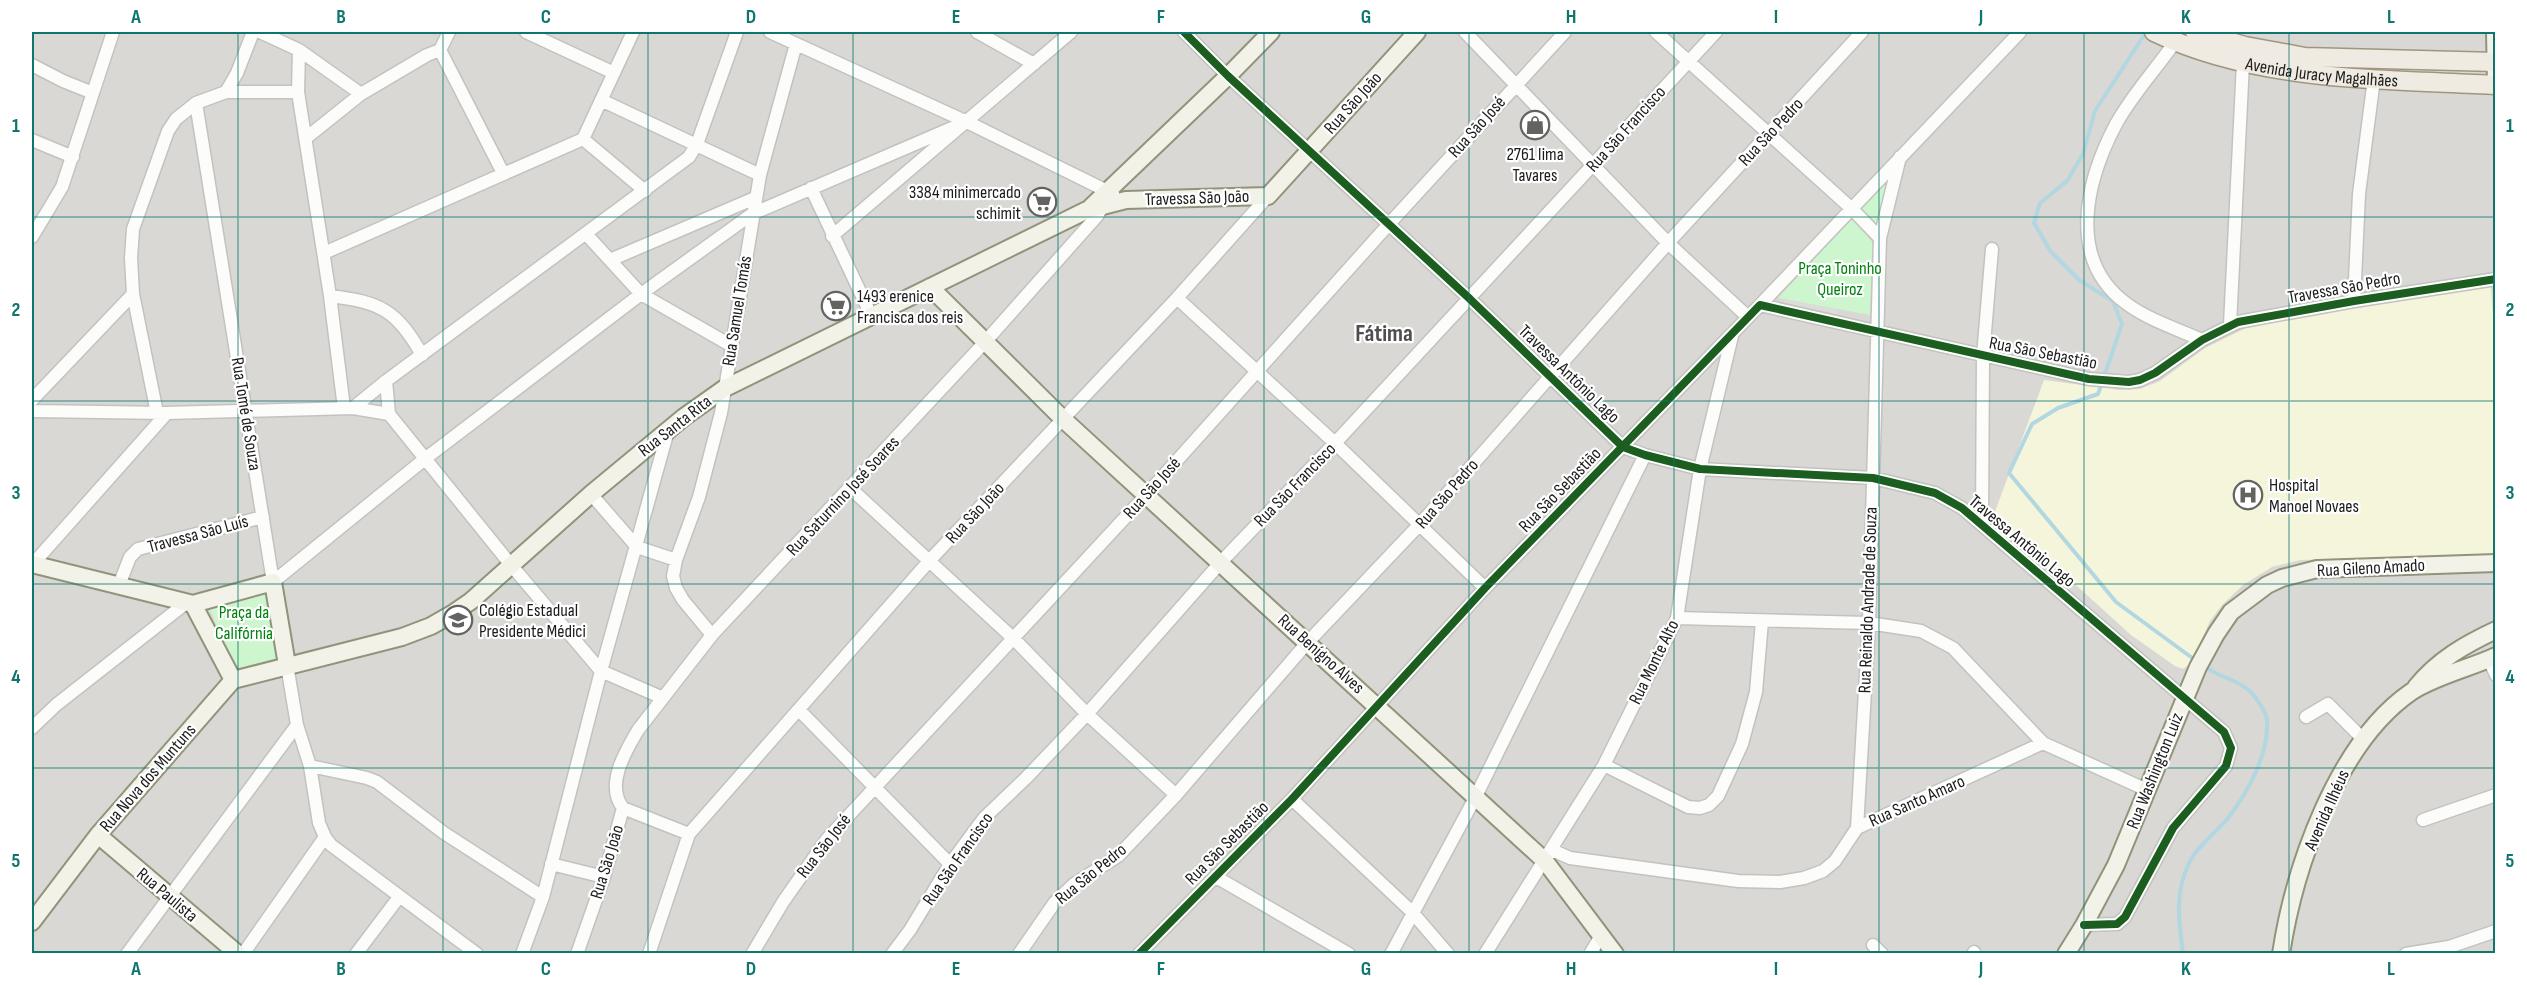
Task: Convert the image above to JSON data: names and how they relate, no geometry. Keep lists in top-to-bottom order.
{
  "streets": {
    "main road": [
      "Avenida Juracy Magalhães",
      "Rua São João",
      "Travessa São João",
      "Rua Tomé de Souza",
      "Rua Santa Rita",
      "Rua Saturnino José Soares",
      "Rua Gileno Amado",
      "Rua Benígno Alves",
      "Rua Washington Luiz",
      "Rua Nova dos Muntuns",
      "Avenida Ilhéus",
      "Rua Paulista"
    ],
    "street": [
      "Rua São José",
      "Rua São Francisco",
      "Rua São Pedro",
      "Travessa São Pedro",
      "Rua Samuel Tomás",
      "Rua São Sebastião",
      "Travessa Antônio Lago",
      "Travessa São Luís",
      "Rua Reinaldo Andrade de Souza",
      "Rua Monte Alto",
      "Rua Santo Amaro"
    ]
  },
  "crossings": [
    ["Rua São João", "Travessa São João"],
    ["Rua São João", "Travessa Antônio Lago"],
    ["Rua São João", "Rua Saturnino José Soares"],
    ["Rua São João", "Rua Benígno Alves"],
    ["Rua São José", "Travessa Antônio Lago"],
    ["Rua São José", "Rua Benígno Alves"],
    ["Rua São Francisco", "Travessa Antônio Lago"],
    ["Rua São Francisco", "Rua Benígno Alves"],
    ["Rua São Pedro", "Travessa Antônio Lago"],
    ["Rua São Pedro", "Rua Benígno Alves"],
    ["Travessa São João", "Rua Santa Rita"],
    ["Travessa São Pedro", "Rua São Sebastião"],
    ["Rua Samuel Tomás", "Rua Santa Rita"],
    ["Rua Samuel Tomás", "Rua Saturnino José Soares"],
    ["Rua São Sebastião", "Travessa Antônio Lago"],
    ["Rua São Sebastião", "Rua Reinaldo Andrade de Souza"],
    ["Rua São Sebastião", "Rua Benígno Alves"],
    ["Rua São Sebastião", "Rua Monte Alto"],
    ["Travessa Antônio Lago", "Rua Saturnino José Soares"],
    ["Travessa Antônio Lago", "Rua Reinaldo Andrade de Souza"],
    ["Travessa Antônio Lago", "Rua Monte Alto"],
    ["Travessa Antônio Lago", "Rua Washington Luiz"],
    ["Rua Tomé de Souza", "Rua Santa Rita"],
    ["Rua Tomé de Souza", "Travessa São Luís"],
    ["Rua Santa Rita", "Rua Saturnino José Soares"],
    ["Rua Santa Rita", "Rua Benígno Alves"],
    ["Rua Saturnino José Soares", "Rua Benígno Alves"],
    ["Rua Gileno Amado", "Rua Washington Luiz"],
    ["Rua Reinaldo Andrade de Souza", "Rua Santo Amaro"],
    ["Rua Benígno Alves", "Rua Monte Alto"],
    ["Rua Benígno Alves", "Rua Santo Amaro"],
    ["Rua Monte Alto", "Rua Santo Amaro"],
    ["Rua Nova dos Muntuns", "Rua Paulista"]
  ],
  "districts": ["Fátima"],
  "parks": ["Praça Toninho Queiroz", "Praça da Califórnia"],
  "places": {
    "shop": ["2761 lima Tavares"],
    "supermarket": ["3384 minimercado schimit", "1493 erenice Francisca dos reis"],
    "hospital": ["Hospital Manoel Novaes"],
    "school or university": ["Colégio Estadual Presidente Médici"]
  },
  "grid": {
    "columns": [
      "A",
      "B",
      "C",
      "D",
      "E",
      "F",
      "G",
      "H",
      "I",
      "J",
      "K",
      "L"
    ],
    "rows": [
      "1",
      "2",
      "3",
      "4",
      "5"
    ]
  }
}
